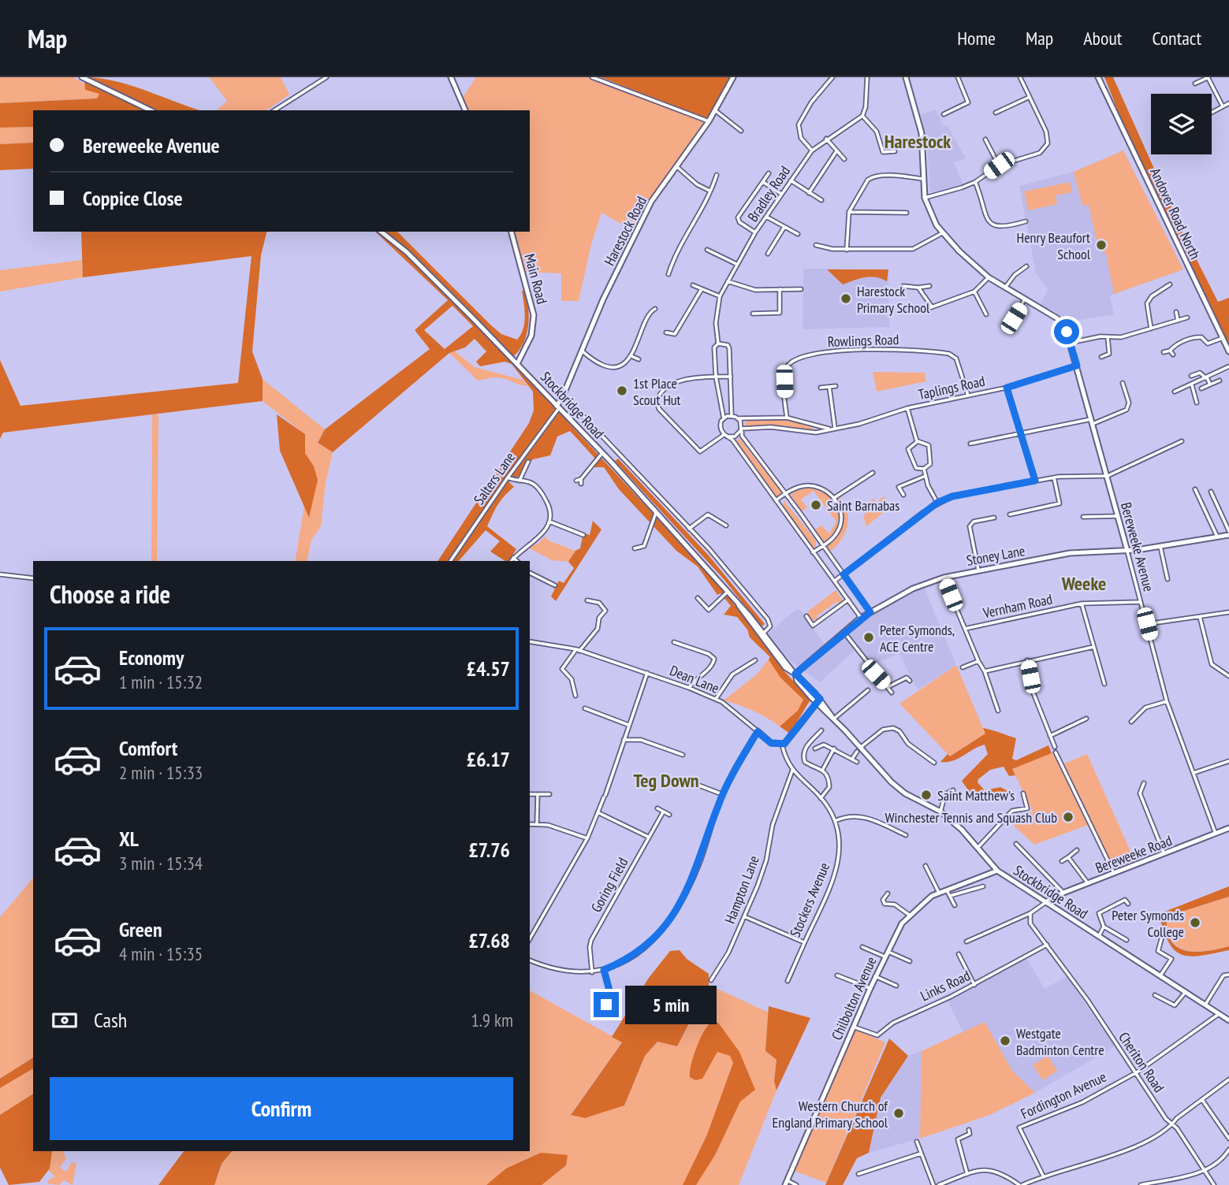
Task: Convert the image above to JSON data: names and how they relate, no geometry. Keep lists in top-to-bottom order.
{
  "streets": {
    "main road": [
      "Andover Road North",
      "Harestock Road",
      "Main Road",
      "Stockbridge Road",
      "Bereweeke Avenue",
      "Stoney Lane",
      "Dean Lane",
      "Bereweeke Road",
      "Chilbolton Avenue"
    ],
    "street": [
      "Bradley Road",
      "Rowlings Road",
      "Taplings Road",
      "Salters Lane",
      "Vernham Road",
      "Goring Field",
      "Hampton Lane",
      "Stockers Avenue",
      "Links Road",
      "Cheriton Road",
      "Fordington Avenue"
    ]
  },
  "crossings": [
    ["Bradley Road", "Taplings Road"],
    ["Harestock Road", "Stockbridge Road"],
    ["Harestock Road", "Salters Lane"],
    ["Main Road", "Stockbridge Road"],
    ["Rowlings Road", "Taplings Road"],
    ["Taplings Road", "Bereweeke Avenue"],
    ["Stockbridge Road", "Salters Lane"],
    ["Stockbridge Road", "Stoney Lane"],
    ["Stockbridge Road", "Bereweeke Road"],
    ["Stockbridge Road", "Chilbolton Avenue"],
    ["Bereweeke Avenue", "Stoney Lane"],
    ["Bereweeke Avenue", "Vernham Road"],
    ["Bereweeke Avenue", "Bereweeke Road"],
    ["Dean Lane", "Stockers Avenue"],
    ["Hampton Lane", "Stockers Avenue"],
    ["Links Road", "Chilbolton Avenue"],
    ["Links Road", "Cheriton Road"],
    ["Cheriton Road", "Fordington Avenue"]
  ],
  "districts": ["Harestock", "Weeke", "Teg Down"],
  "places": [
    "Henry Beaufort School",
    "Harestock Primary School",
    "1st Place Scout Hut",
    "Saint Barnabas",
    "Peter Symonds, ACE Centre",
    "Saint Matthew's",
    "Winchester Tennis and Squash Club",
    "Peter Symonds College",
    "Westgate Badminton Centre",
    "Western Church of England Primary School"
  ],
  "page": {
    "header": "Map",
    "nav": [
      "Home",
      "Map",
      "About",
      "Contact"
    ],
    "banner": ["Bereweeke Avenue", "Coppice Close"],
    "heading": "Choose a ride",
    "list": [
      {
        "name": "Economy",
        "note": "1 min · 15:32",
        "value": "£4.57"
      },
      {
        "name": "Comfort",
        "note": "2 min · 15:33",
        "value": "£6.17"
      },
      {
        "name": "XL",
        "note": "3 min · 15:34",
        "value": "£7.76"
      },
      {
        "name": "Green",
        "note": "4 min · 15:35",
        "value": "£7.68"
      }
    ],
    "bubble": "5 min",
    "pay": ["Cash", "1.9 km"],
    "buttons": "Confirm"
  }
}
